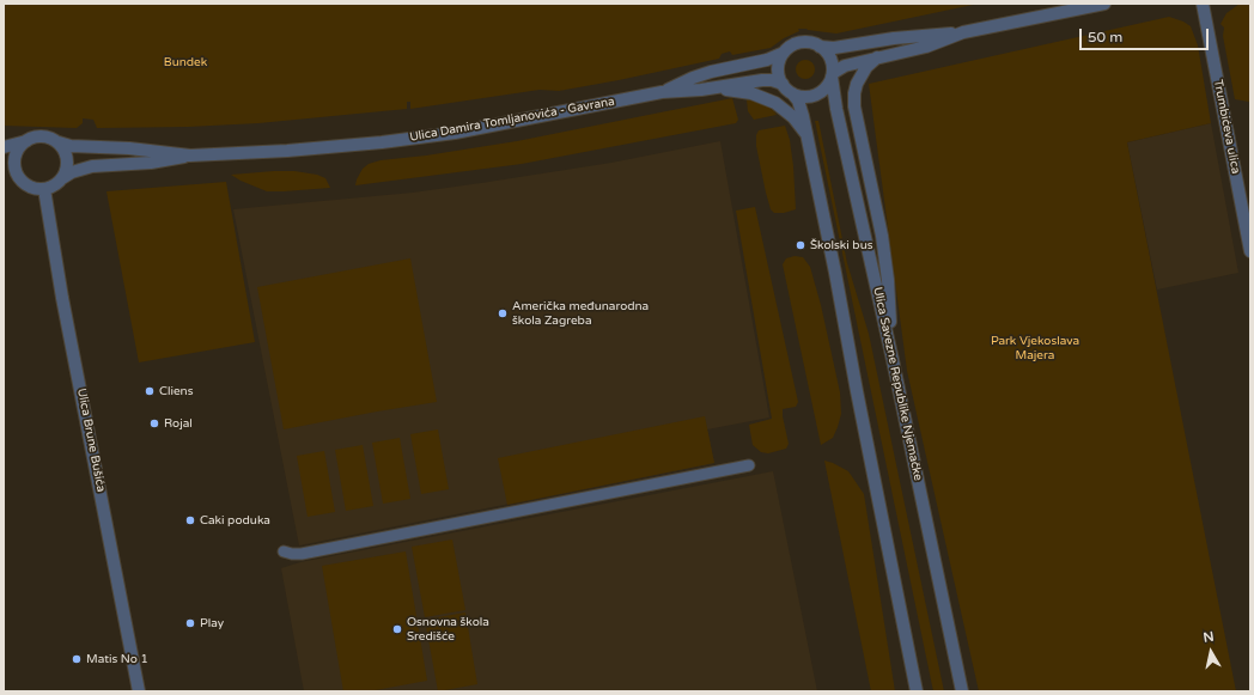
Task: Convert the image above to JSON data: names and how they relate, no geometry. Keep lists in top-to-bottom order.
{
  "streets": {
    "street": [
      "Ulica Damira Tomljanovića - Gavrana",
      "Trumbićeva ulica",
      "Ulica Savezne Republike Njemačke",
      "Ulica Brune Bušića"
    ]
  },
  "crossings": [
    ["Ulica Damira Tomljanovića - Gavrana", "Ulica Savezne Republike Njemačke"],
    ["Ulica Damira Tomljanovića - Gavrana", "Ulica Brune Bušića"]
  ],
  "parks": ["Bundek", "Park Vjekoslava Majera"],
  "places": [
    "Školski bus",
    "Američka međunarodna škola Zagreba",
    "Cliens",
    "Rojal",
    "Caki poduka",
    "Play",
    "Osnovna škola Središće",
    "Matis No 1"
  ],
  "scale_bar": "50 m",
  "north": "top"
}
